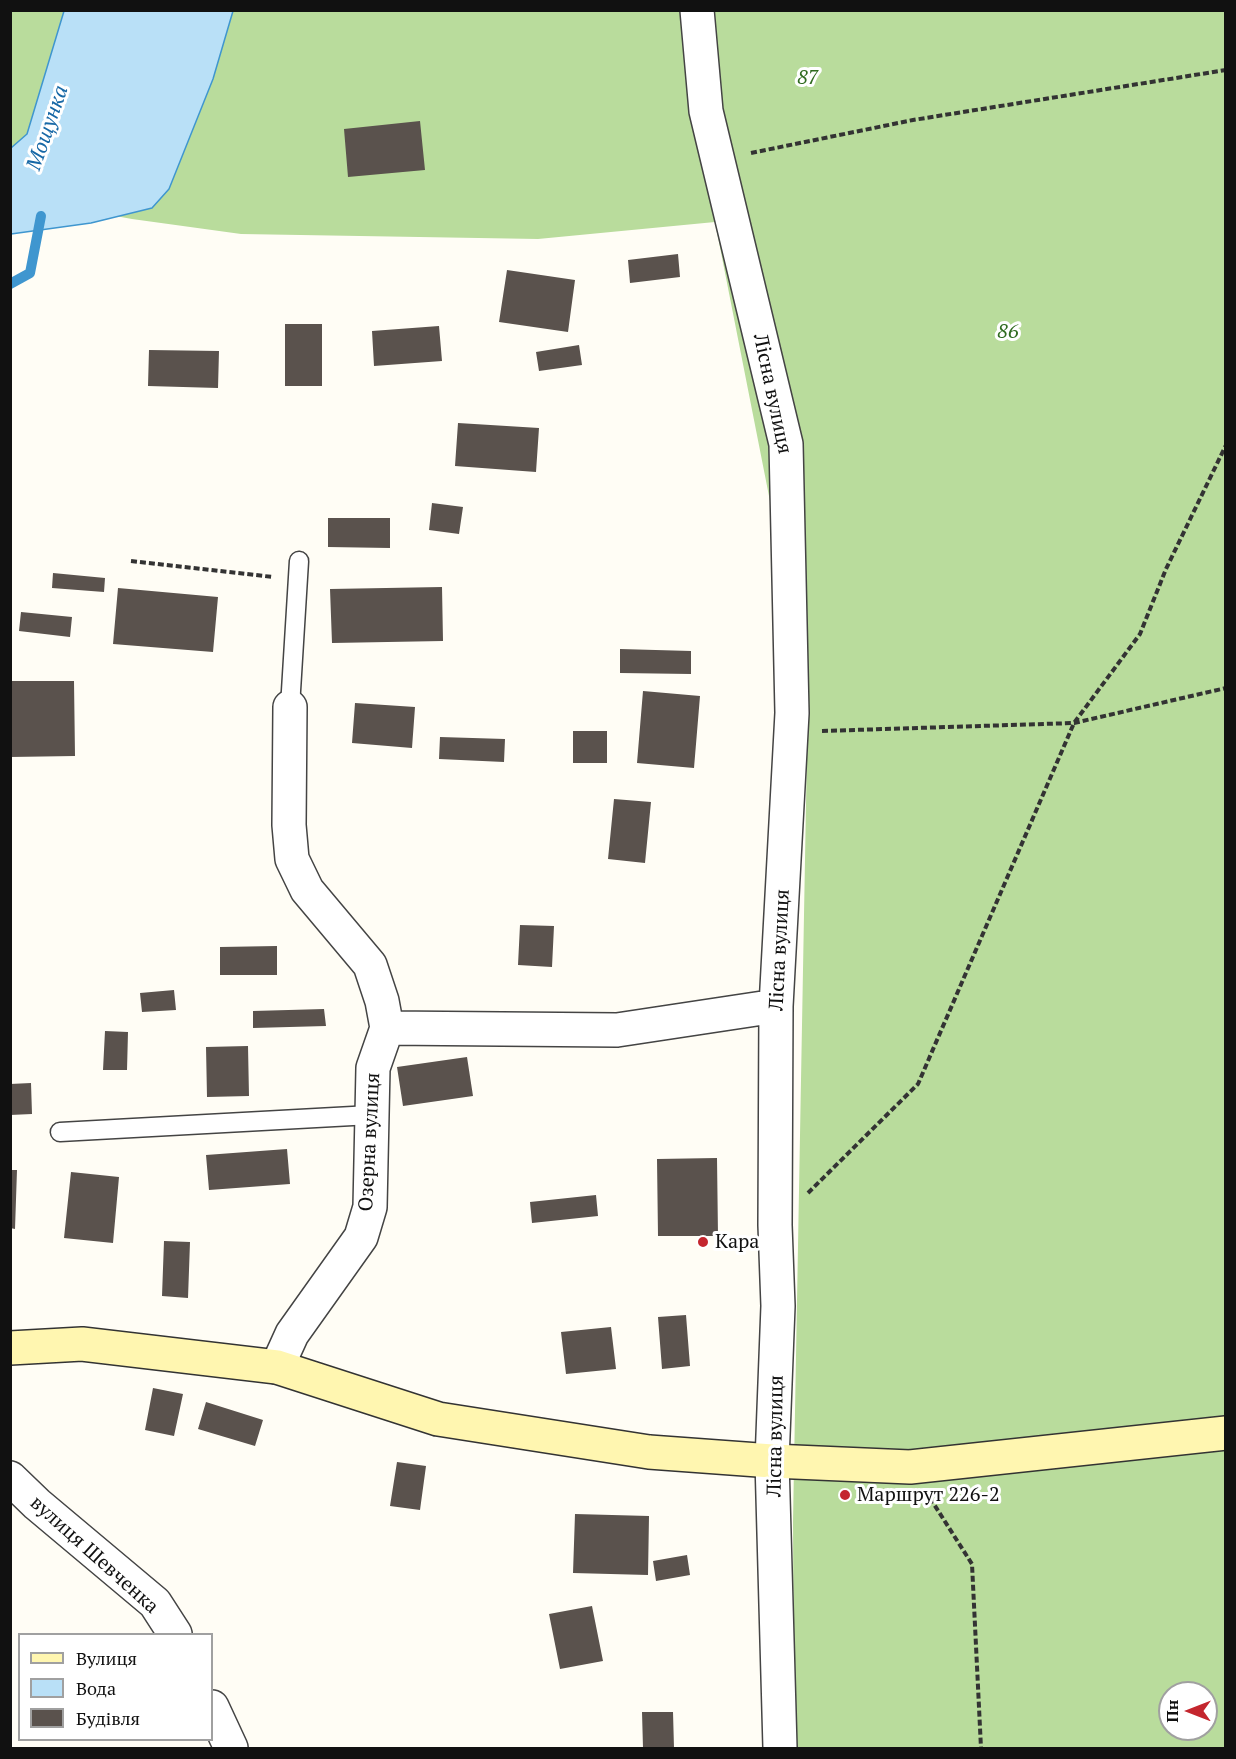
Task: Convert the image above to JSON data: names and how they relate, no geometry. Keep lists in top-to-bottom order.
{
  "streets": {
    "street": ["Лісна вулиця", "Озерна вулиця", "вулиця Шевченка"]
  },
  "water": ["Мощунка"],
  "parks": ["87", "86"],
  "places": ["Кара", "Маршрут 226-2"],
  "legend": ["Вулиця", "Вода", "Будівля"],
  "north": "left"
}
